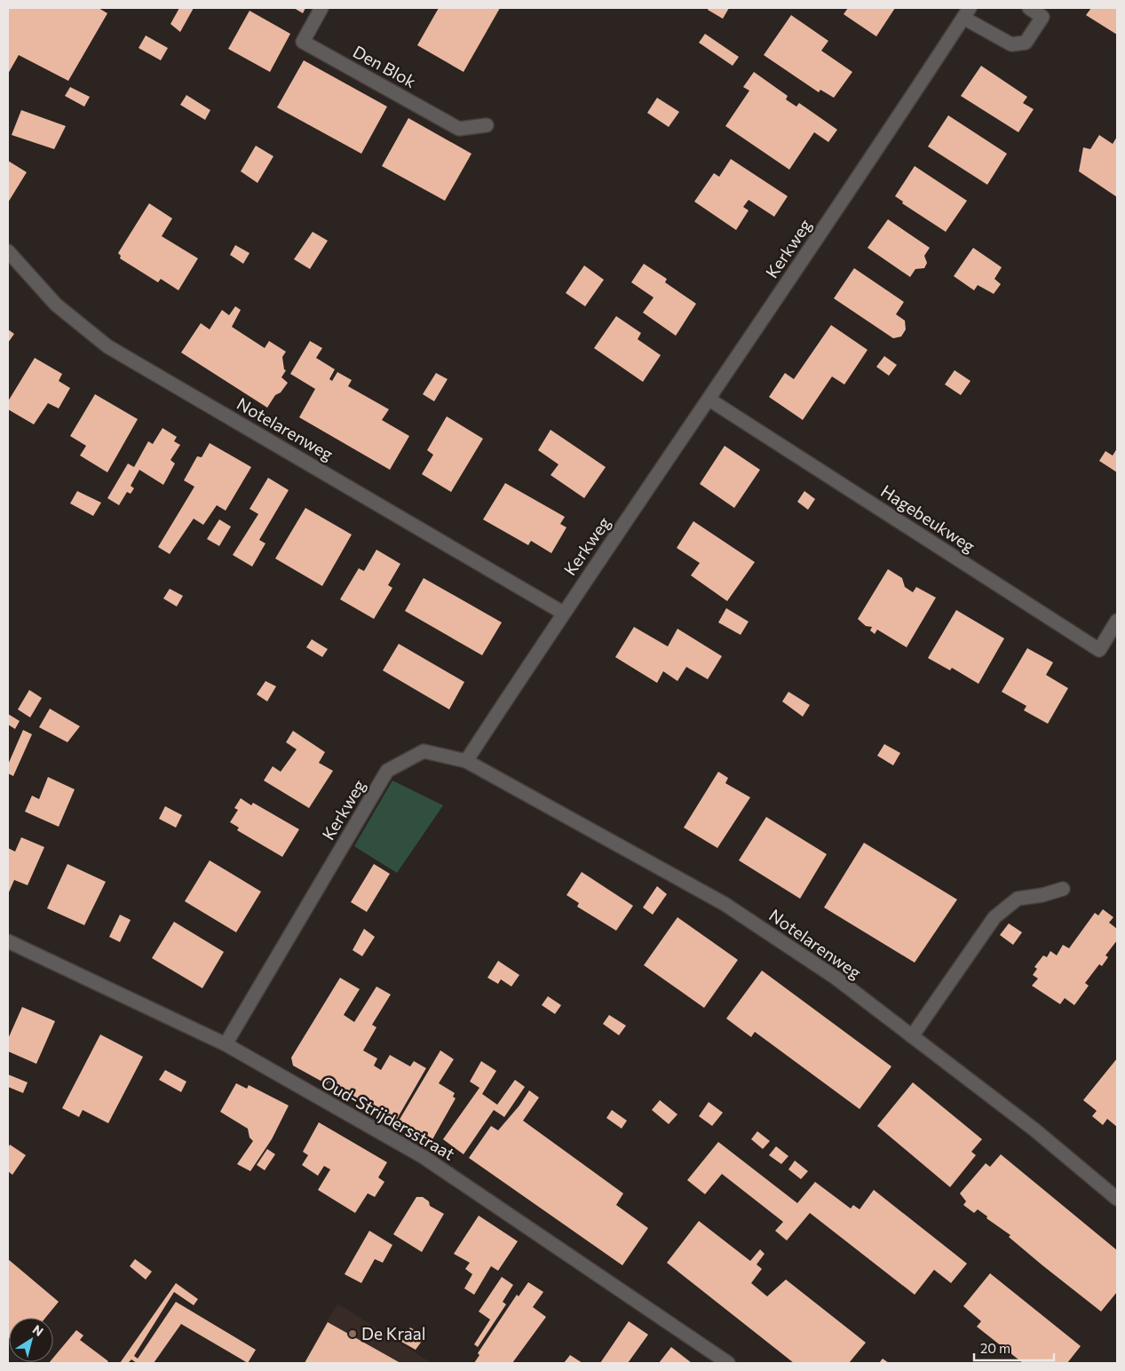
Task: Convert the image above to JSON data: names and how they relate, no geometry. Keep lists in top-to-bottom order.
{
  "streets": {
    "street": [
      "Den Blok",
      "Kerkweg",
      "Notelarenweg",
      "Hagebeukweg",
      "Oud-Strijdersstraat"
    ]
  },
  "crossings": [
    ["Kerkweg", "Notelarenweg"],
    ["Kerkweg", "Hagebeukweg"],
    ["Kerkweg", "Oud-Strijdersstraat"]
  ],
  "places": ["De Kraal"],
  "scale_bar": "20 m",
  "north": "top right"
}
